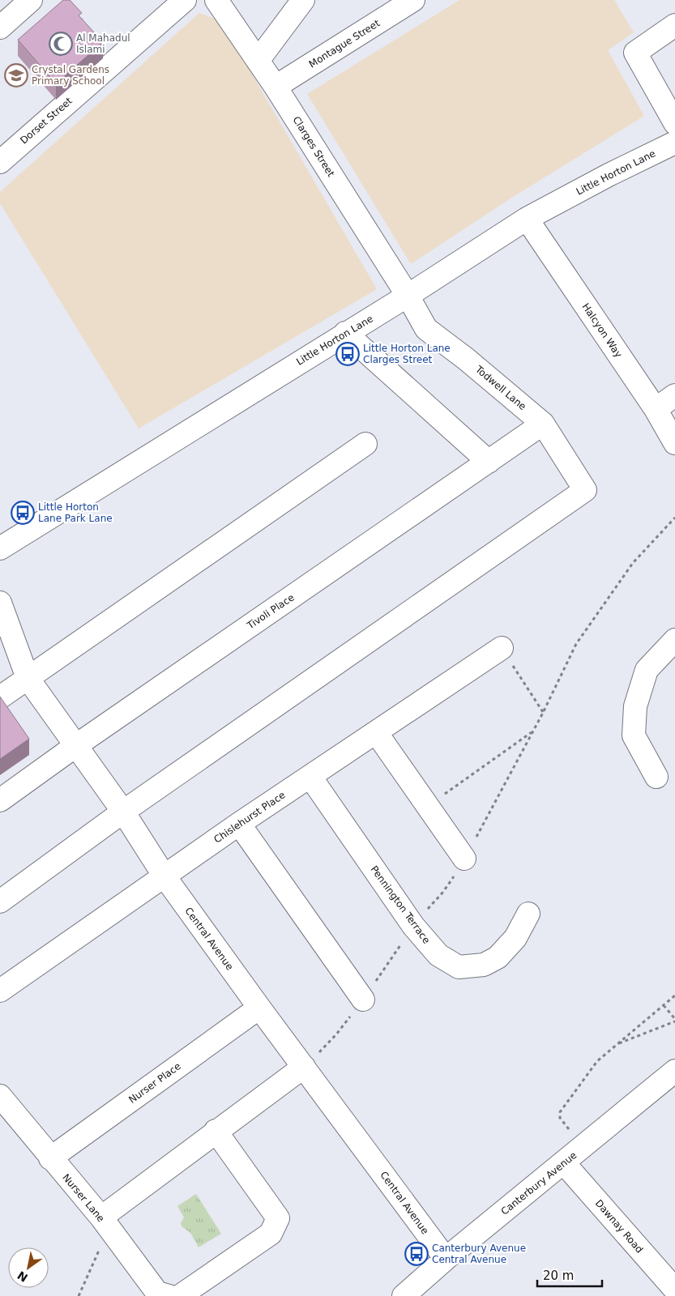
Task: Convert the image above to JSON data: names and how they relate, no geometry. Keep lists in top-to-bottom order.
{
  "streets": {
    "street": [
      "Montague Street",
      "Dorset Street",
      "Clarges Street",
      "Little Horton Lane",
      "Halcyon Way",
      "Todwell Lane",
      "Tivoli Place",
      "Chislehurst Place",
      "Pennington Terrace",
      "Central Avenue",
      "Nurser Place",
      "Canterbury Avenue",
      "Nurser Lane",
      "Dawnay Road"
    ]
  },
  "crossings": [
    ["Montague Street", "Clarges Street"],
    ["Clarges Street", "Little Horton Lane"],
    ["Clarges Street", "Todwell Lane"],
    ["Little Horton Lane", "Halcyon Way"],
    ["Little Horton Lane", "Todwell Lane"],
    ["Todwell Lane", "Tivoli Place"],
    ["Todwell Lane", "Central Avenue"],
    ["Tivoli Place", "Central Avenue"],
    ["Chislehurst Place", "Pennington Terrace"],
    ["Chislehurst Place", "Central Avenue"],
    ["Central Avenue", "Nurser Place"],
    ["Central Avenue", "Canterbury Avenue"],
    ["Nurser Place", "Nurser Lane"],
    ["Canterbury Avenue", "Dawnay Road"]
  ],
  "places": {
    "mosque": ["Al Mahadul Islami"],
    "school or university": ["Crystal Gardens Primary School"],
    "bus stop": ["Little Horton Lane Clarges Street", "Little Horton Lane Park Lane", "Canterbury Avenue Central Avenue"]
  },
  "scale_bar": "20 m",
  "north": "bottom left"
}
